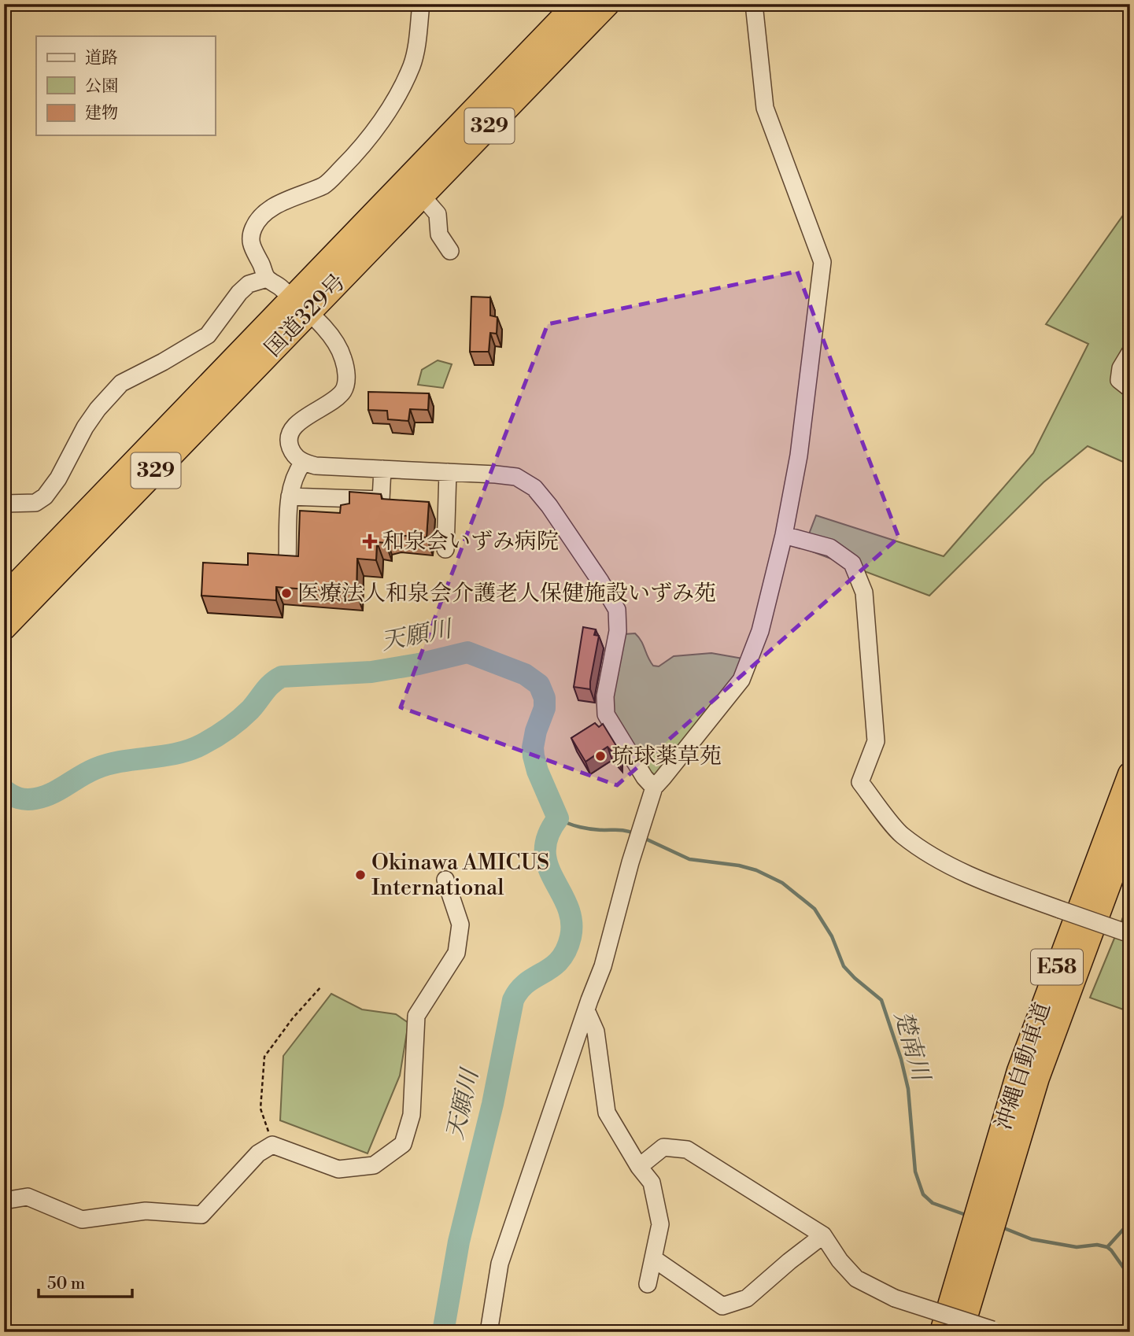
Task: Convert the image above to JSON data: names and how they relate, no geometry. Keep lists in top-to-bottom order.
{
  "streets": {
    "highway": [
      "329",
      "国道329号",
      "E58",
      "沖縄自動車道"
    ]
  },
  "water": ["天願川", "楚南川"],
  "places": {
    "health": ["和泉会いずみ病院"],
    "other": ["医療法人和泉会介護老人保健施設いずみ苑", "琉球薬草苑", "Okinawa AMICUS International"]
  },
  "legend": ["道路", "公園", "建物"],
  "scale_bar": "50 m"
}
